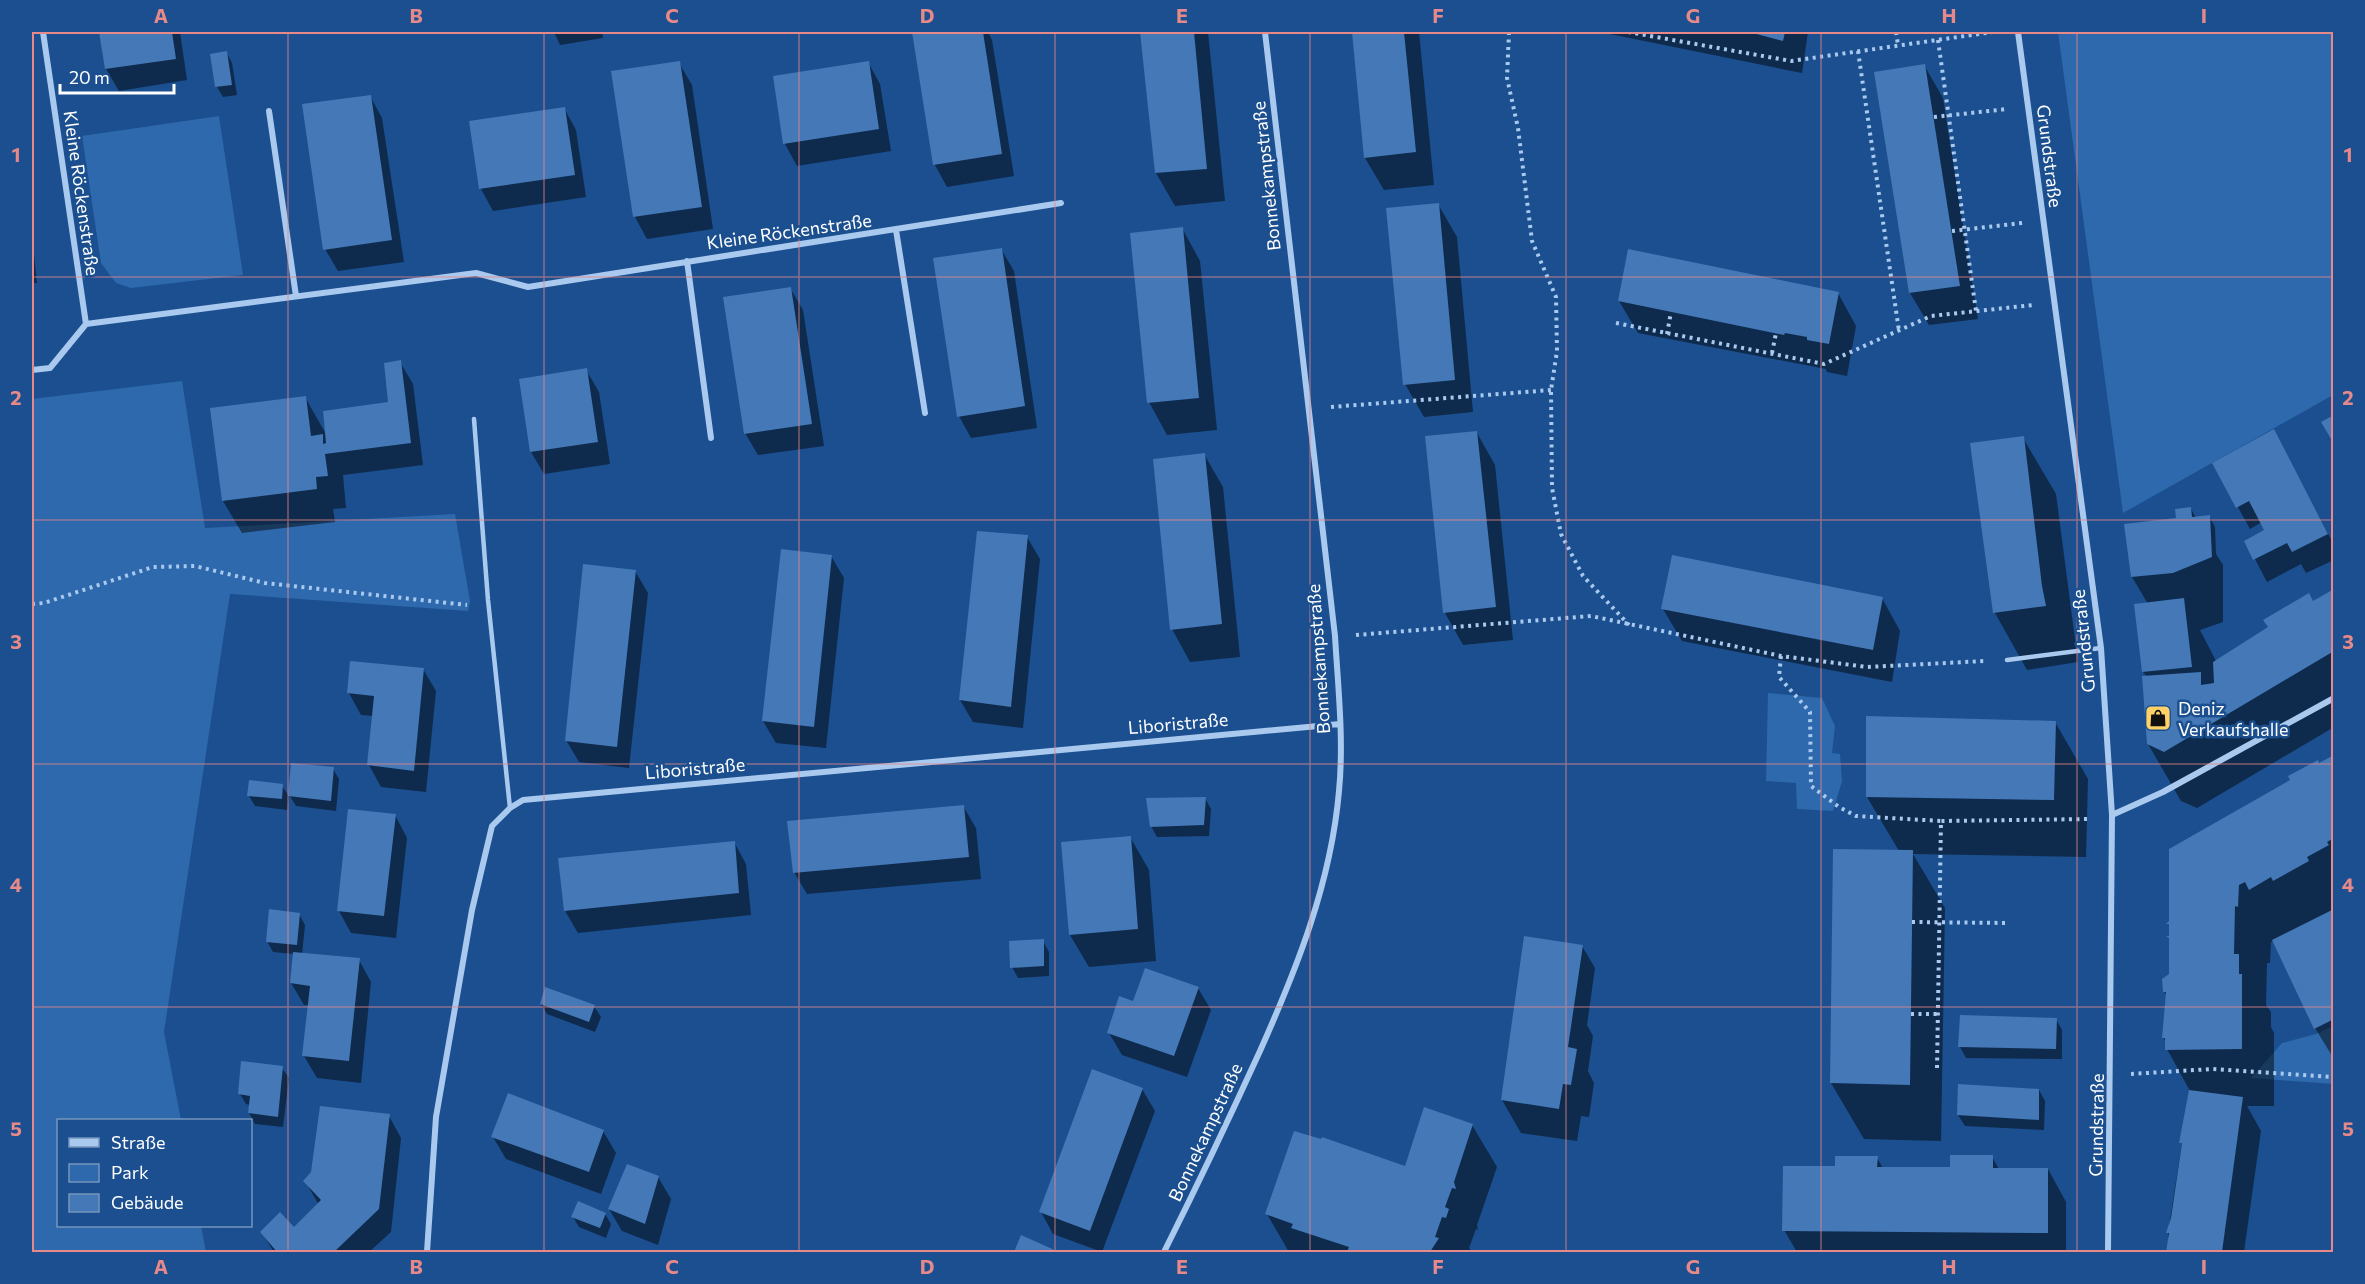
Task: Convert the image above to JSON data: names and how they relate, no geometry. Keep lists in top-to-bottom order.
{
  "streets": {
    "street": [
      "Grundstraße",
      "Bonnekampstraße",
      "Kleine Röckenstraße",
      "Liboristraße"
    ]
  },
  "crossings": [
    ["Bonnekampstraße", "Liboristraße"]
  ],
  "places": {
    "shop": ["Deniz Verkaufshalle"]
  },
  "legend": ["Straße", "Park", "Gebäude"],
  "scale_bar": "20 m",
  "grid": {
    "columns": [
      "A",
      "B",
      "C",
      "D",
      "E",
      "F",
      "G",
      "H",
      "I"
    ],
    "rows": [
      "1",
      "2",
      "3",
      "4",
      "5"
    ]
  }
}
